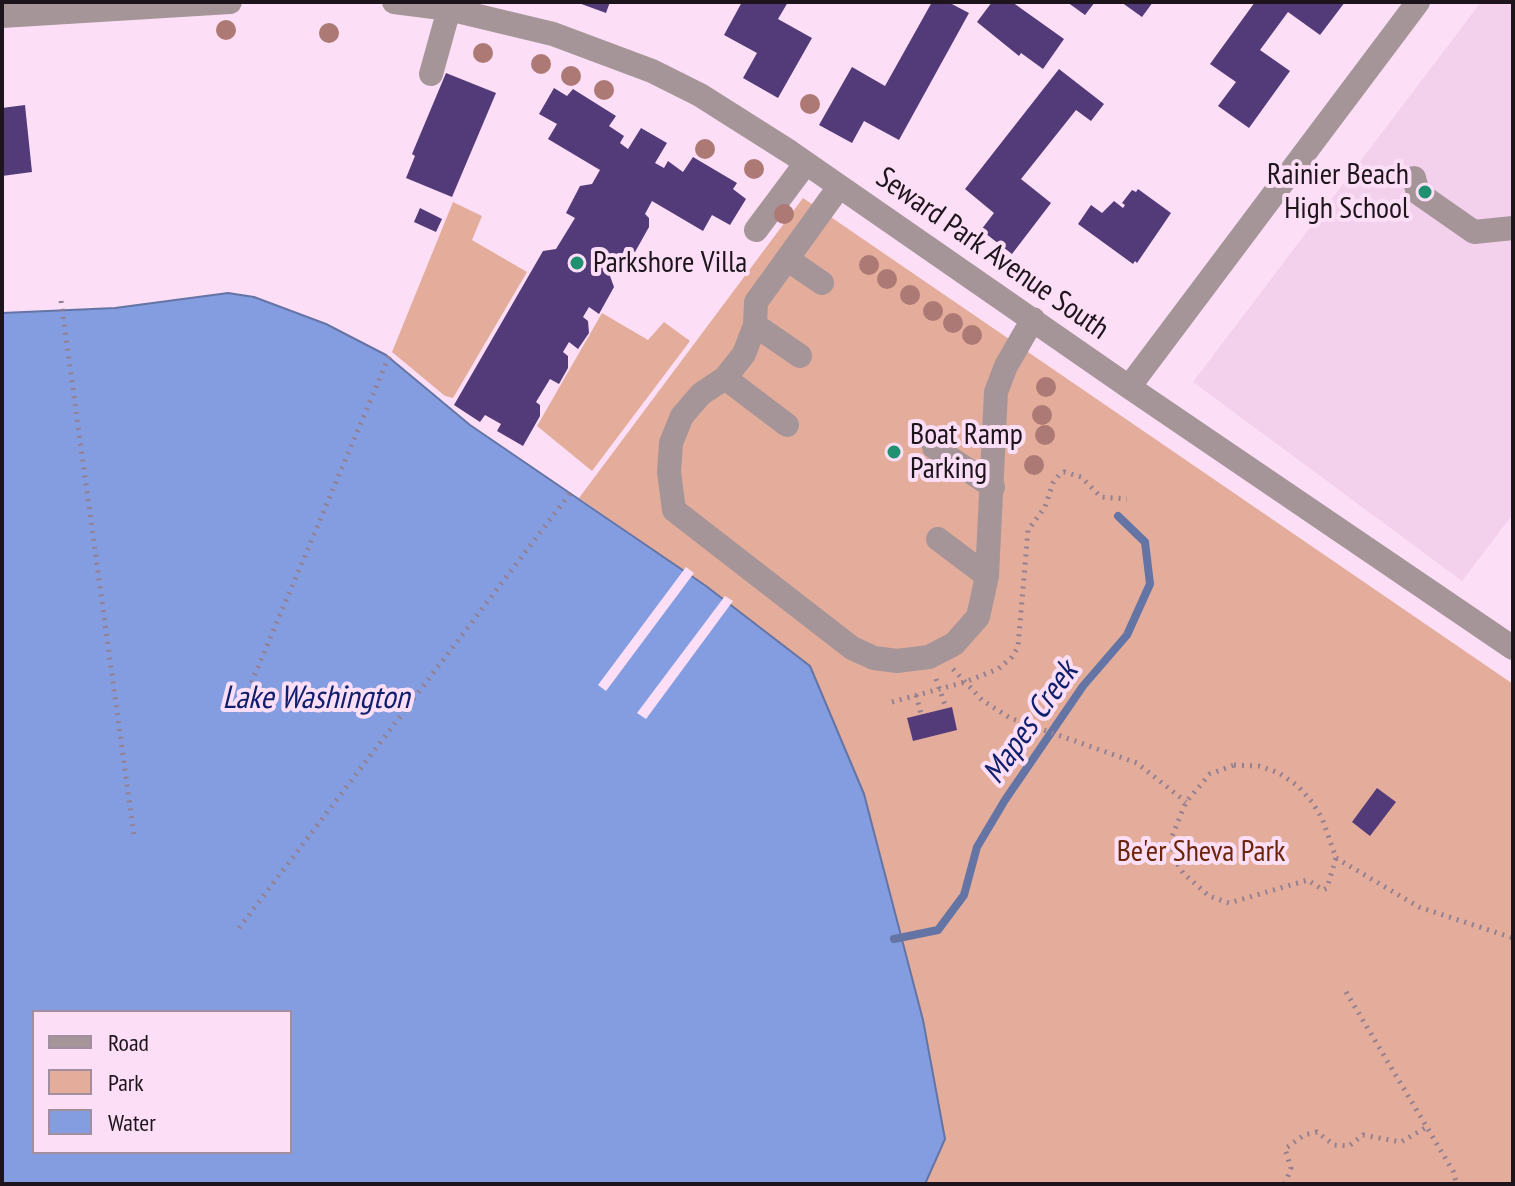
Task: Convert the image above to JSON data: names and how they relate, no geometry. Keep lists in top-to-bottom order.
{
  "streets": {
    "street": ["Seward Park Avenue South"]
  },
  "water": ["Lake Washington", "Mapes Creek"],
  "parks": ["Be'er Sheva Park"],
  "places": ["Rainier Beach High School", "Parkshore Villa", "Boat Ramp Parking"],
  "legend": ["Road", "Park", "Water"]
}
